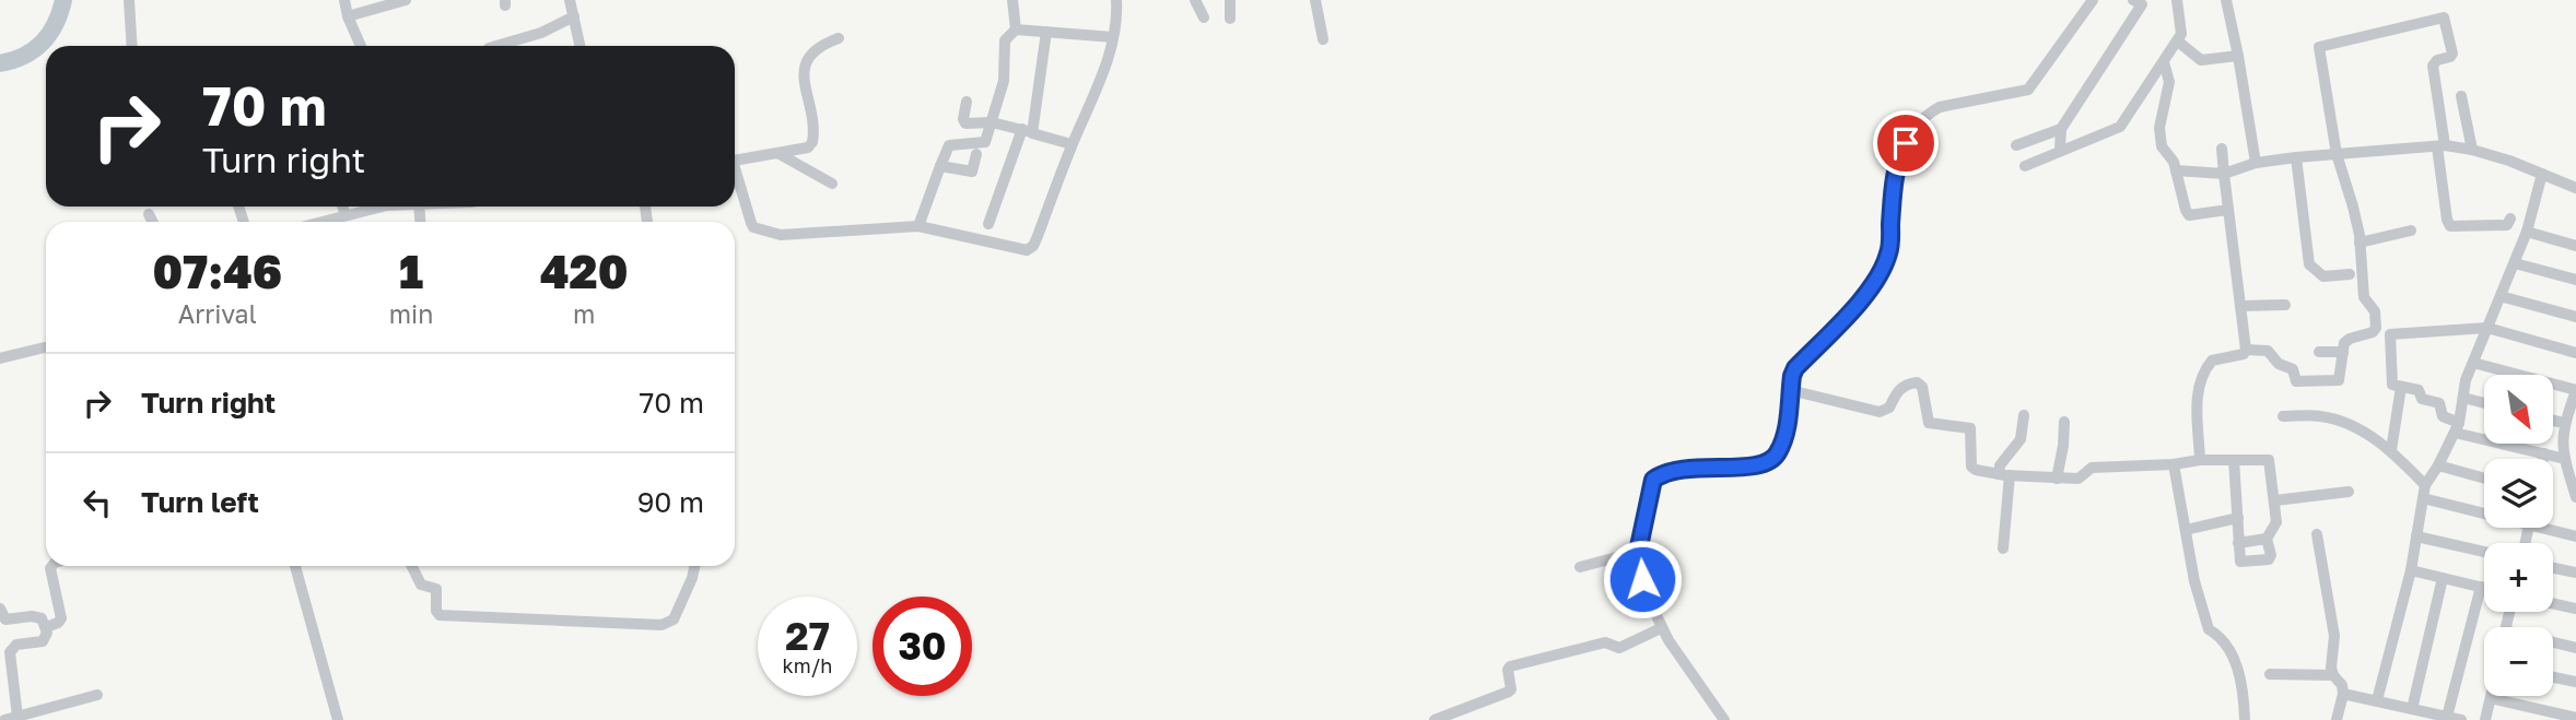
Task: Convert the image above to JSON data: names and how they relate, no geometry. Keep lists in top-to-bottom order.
{
  "north": "bottom right",
  "page": {
    "turn": ["70 m", "Turn right"],
    "eta": [
      "07:46",
      "Arrival",
      "1",
      "min",
      "420",
      "m"
    ],
    "list": [
      {
        "name": "Turn right",
        "value": "70 m"
      },
      {
        "name": "Turn left",
        "value": "90 m"
      }
    ],
    "map_buttons": ["+", "−"],
    "speed": "27 km/h",
    "limit": "30"
  }
}
